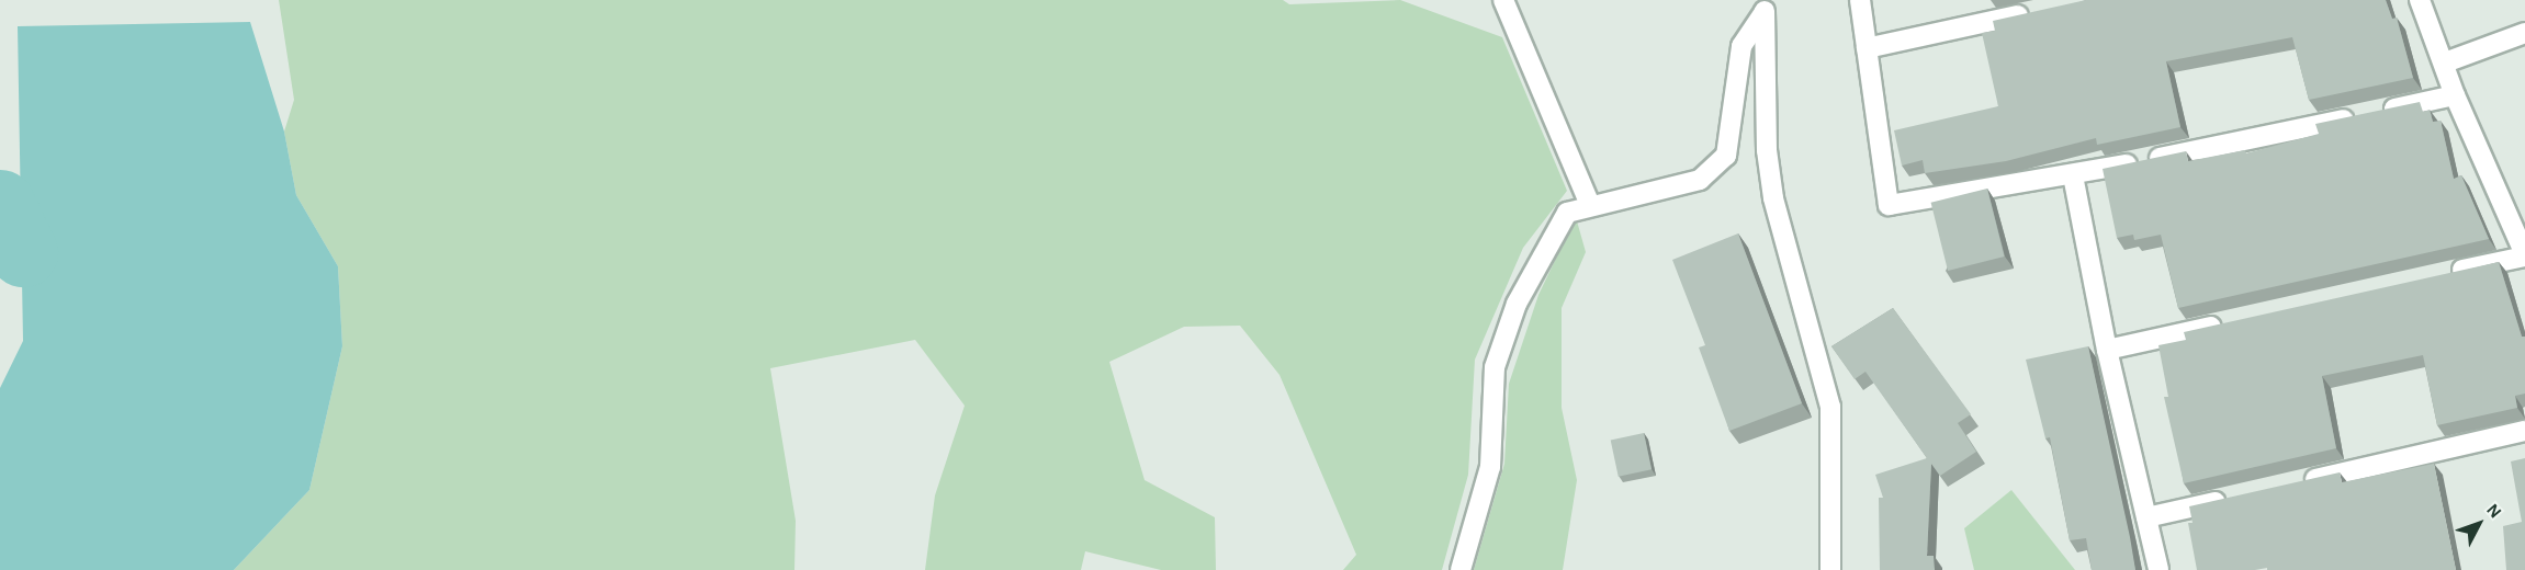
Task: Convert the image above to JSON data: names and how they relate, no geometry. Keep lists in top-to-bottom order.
{
  "north": "top right"
}
